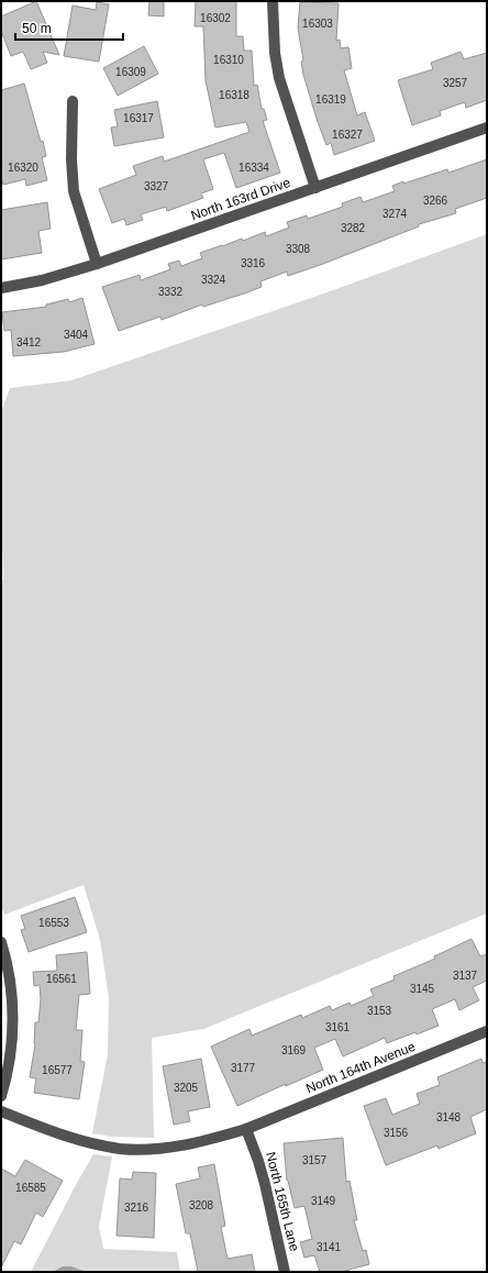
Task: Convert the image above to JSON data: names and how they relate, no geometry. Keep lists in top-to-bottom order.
{
  "streets": {
    "street": ["North 163rd Drive", "North 164th Avenue", "North 165th Lane"]
  },
  "crossings": [
    ["North 164th Avenue", "North 165th Lane"]
  ],
  "house_numbers": [
    "16302",
    "16303",
    "16310",
    "16309",
    "3257",
    "16318",
    "16319",
    "16317",
    "16327",
    "16320",
    "16334",
    "3327",
    "3266",
    "3274",
    "3282",
    "3308",
    "3316",
    "3324",
    "3332",
    "3404",
    "3412",
    "16553",
    "3137",
    "16561",
    "3145",
    "3153",
    "3161",
    "3169",
    "3177",
    "16577",
    "3205",
    "3148",
    "3156",
    "3157",
    "16585",
    "3149",
    "3208",
    "3216",
    "3141"
  ],
  "scale_bar": "50 m"
}
